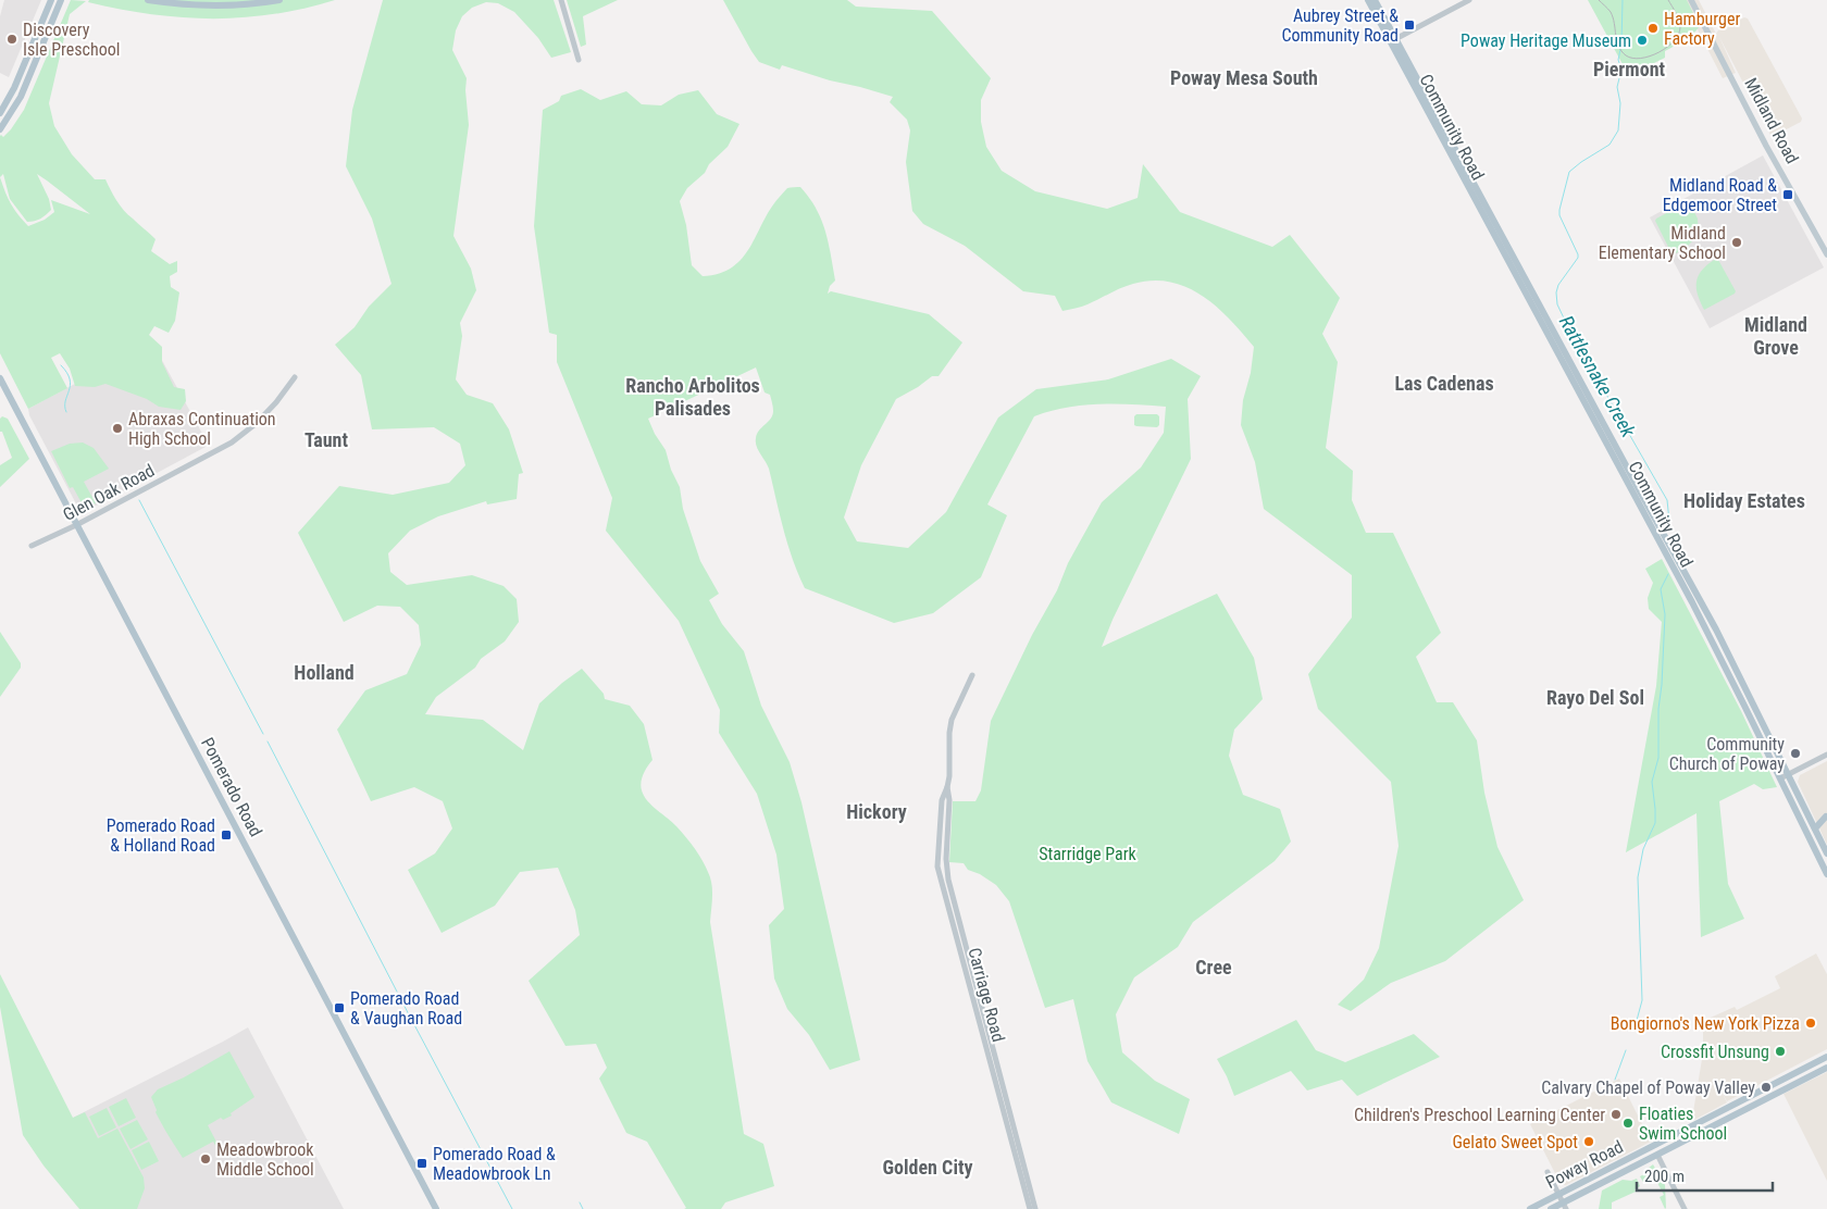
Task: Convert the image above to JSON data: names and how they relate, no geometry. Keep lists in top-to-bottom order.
{
  "streets": {
    "main road": [
      "Midland Road",
      "Community Road",
      "Pomerado Road",
      "Poway Road"
    ],
    "street": ["Glen Oak Road", "Carriage Road"]
  },
  "crossings": [
    ["Glen Oak Road", "Pomerado Road"]
  ],
  "districts": [
    "Piermont",
    "Poway Mesa South",
    "Midland Grove",
    "Las Cadenas",
    "Rancho Arbolitos Palisades",
    "Taunt",
    "Holiday Estates",
    "Holland",
    "Rayo Del Sol",
    "Hickory",
    "Cree",
    "Golden City"
  ],
  "water": ["Rattlesnake Creek"],
  "parks": ["Starridge Park"],
  "places": {
    "transit": [
      "Aubrey Street & Community Road",
      "Midland Road & Edgemoor Street",
      "Pomerado Road & Holland Road",
      "Pomerado Road & Vaughan Road",
      "Pomerado Road & Meadowbrook Ln"
    ],
    "other": [
      "Hamburger Factory",
      "Discovery Isle Preschool",
      "Poway Heritage Museum",
      "Midland Elementary School",
      "Abraxas Continuation High School",
      "Community Church of Poway",
      "Bongiorno's New York Pizza",
      "Crossfit Unsung",
      "Calvary Chapel of Poway Valley",
      "Children's Preschool Learning Center",
      "Floaties Swim School",
      "Gelato Sweet Spot",
      "Meadowbrook Middle School"
    ]
  },
  "scale_bar": "200 m"
}
